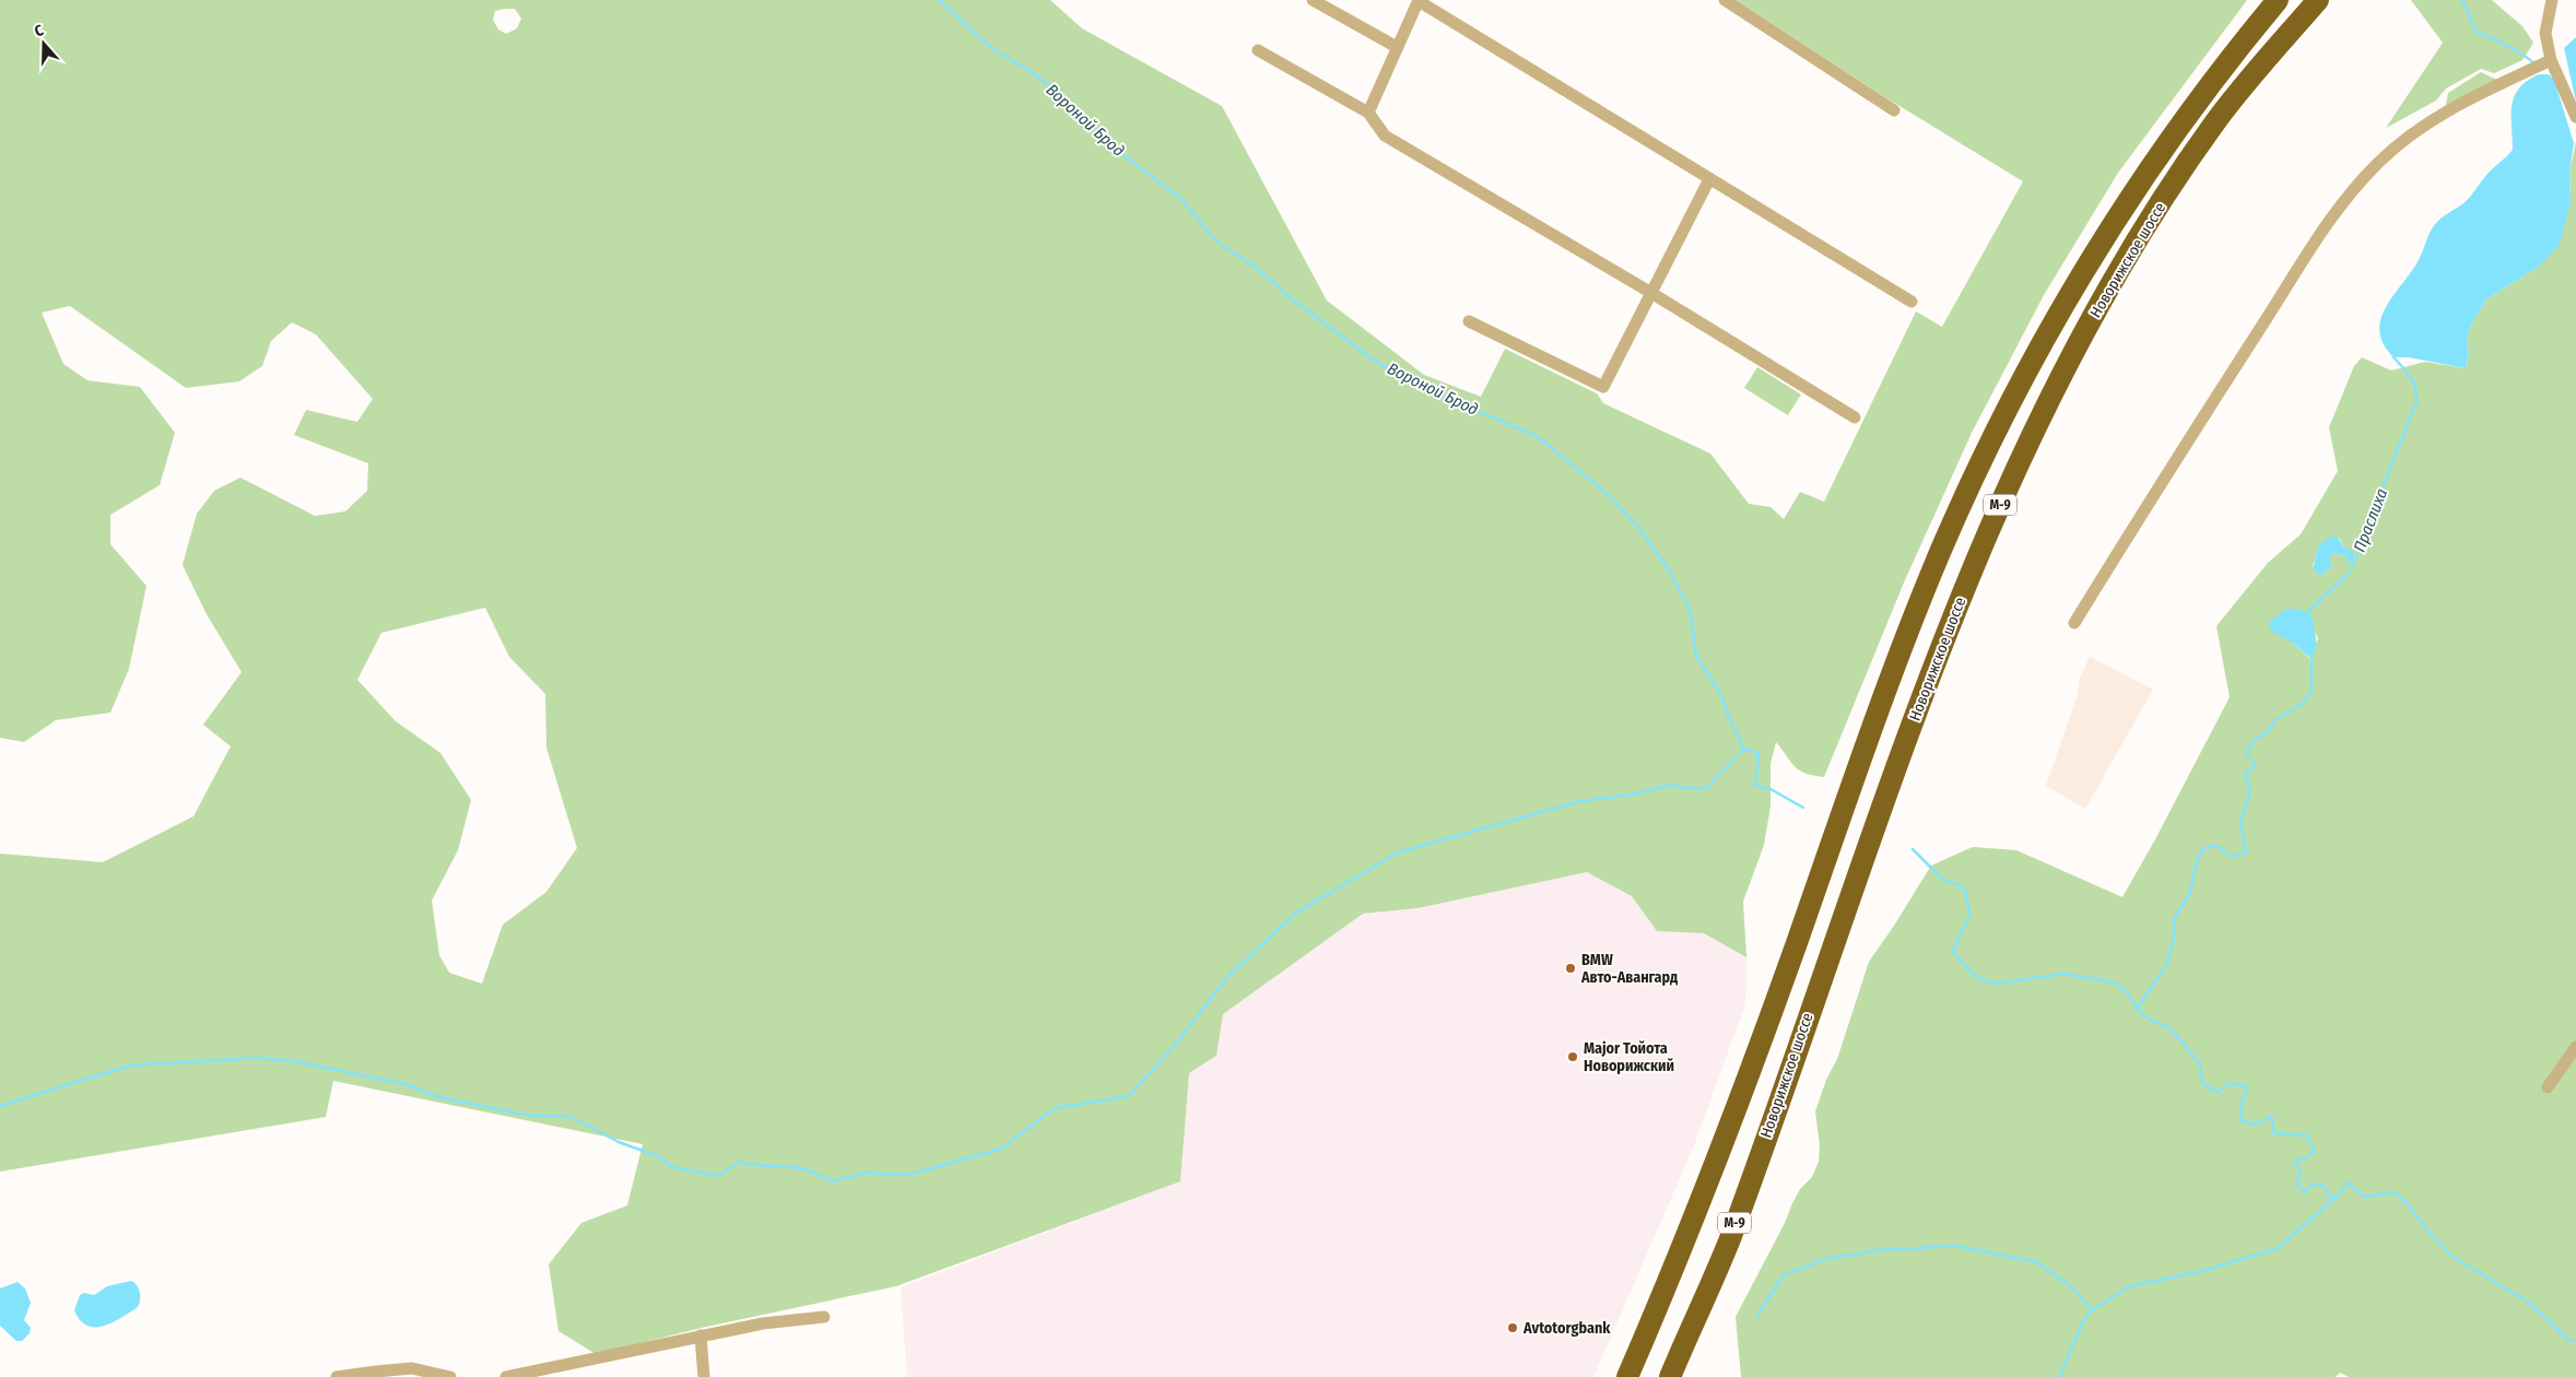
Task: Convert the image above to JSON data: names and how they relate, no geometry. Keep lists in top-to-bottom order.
{
  "streets": {
    "highway": ["Новорижское шоссе", "М-9"]
  },
  "water": ["Вороной Брод", "Праслиха"],
  "places": ["BMW Авто-Авангард", "Major Тойота Новорижский", "Avtotorgbank"],
  "north": "top"
}
